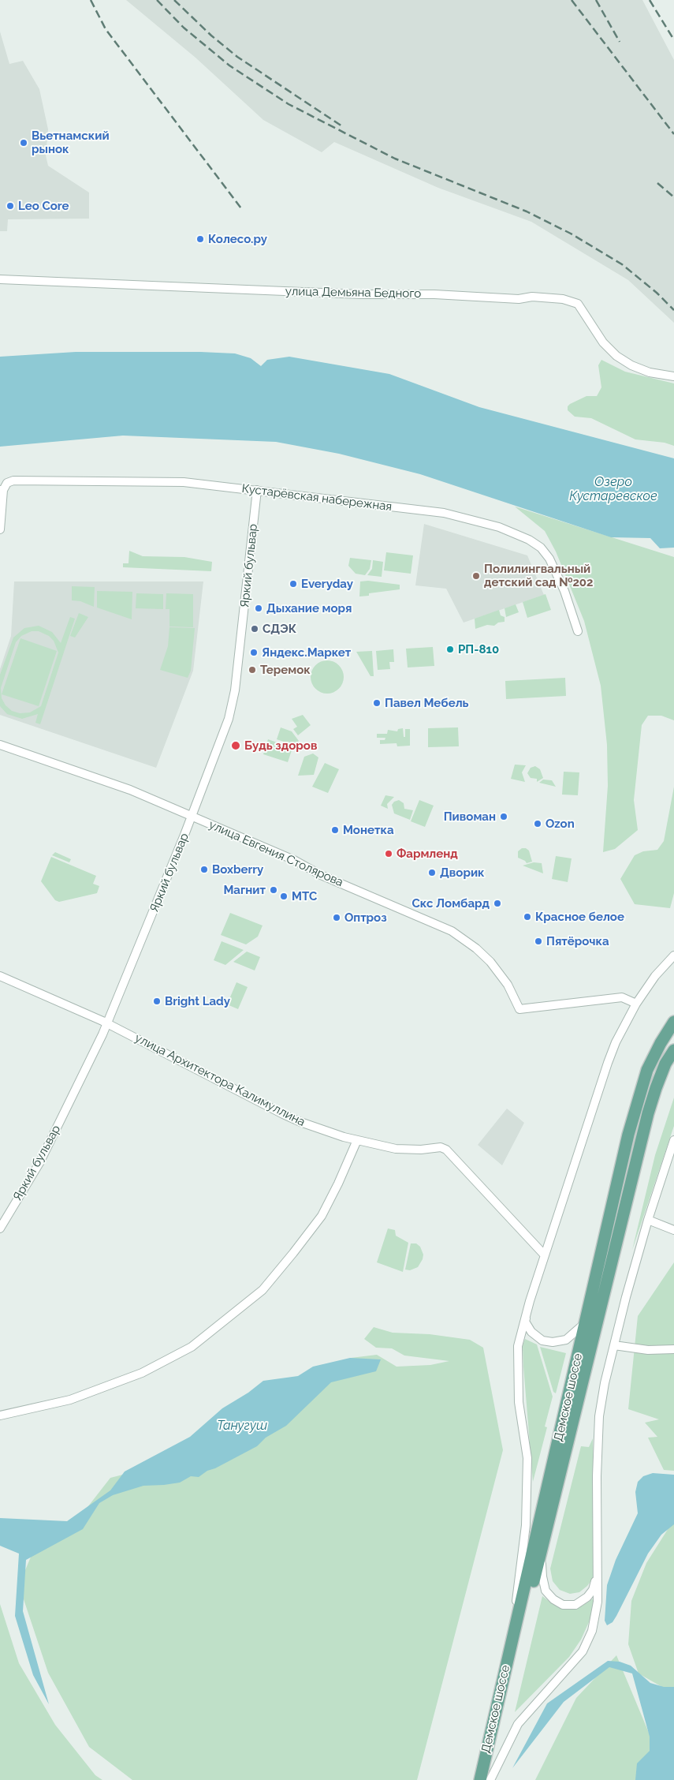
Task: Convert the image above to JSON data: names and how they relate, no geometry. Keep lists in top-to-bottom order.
{
  "streets": {
    "main road": ["Демское шоссе"],
    "street": [
      "улица Демьяна Бедного",
      "Кустарёвская набережная",
      "Яркий бульвар",
      "улица Евгения Столярова",
      "улица Архитектора Калимуллина"
    ]
  },
  "crossings": [
    ["Кустарёвская набережная", "Яркий бульвар"],
    ["Яркий бульвар", "улица Евгения Столярова"],
    ["Яркий бульвар", "улица Архитектора Калимуллина"]
  ],
  "water": ["Озеро Кустаревское", "Танугуш"],
  "places": [
    "Вьетнамский рынок",
    "Leo Core",
    "Колесо.ру",
    "Полилингвальный детский сад №202",
    "Everyday",
    "Дыхание моря",
    "СДЭК",
    "РП-810",
    "Яндекс.Маркет",
    "Теремок",
    "Павел Мебель",
    "Будь здоров",
    "Пивоман",
    "Ozon",
    "Монетка",
    "Фармленд",
    "Boxberry",
    "Дворик",
    "Магнит",
    "МТС",
    "Скс Ломбард",
    "Красное белое",
    "Оптроз",
    "Пятёрочка",
    "Bright Lady"
  ]
}
